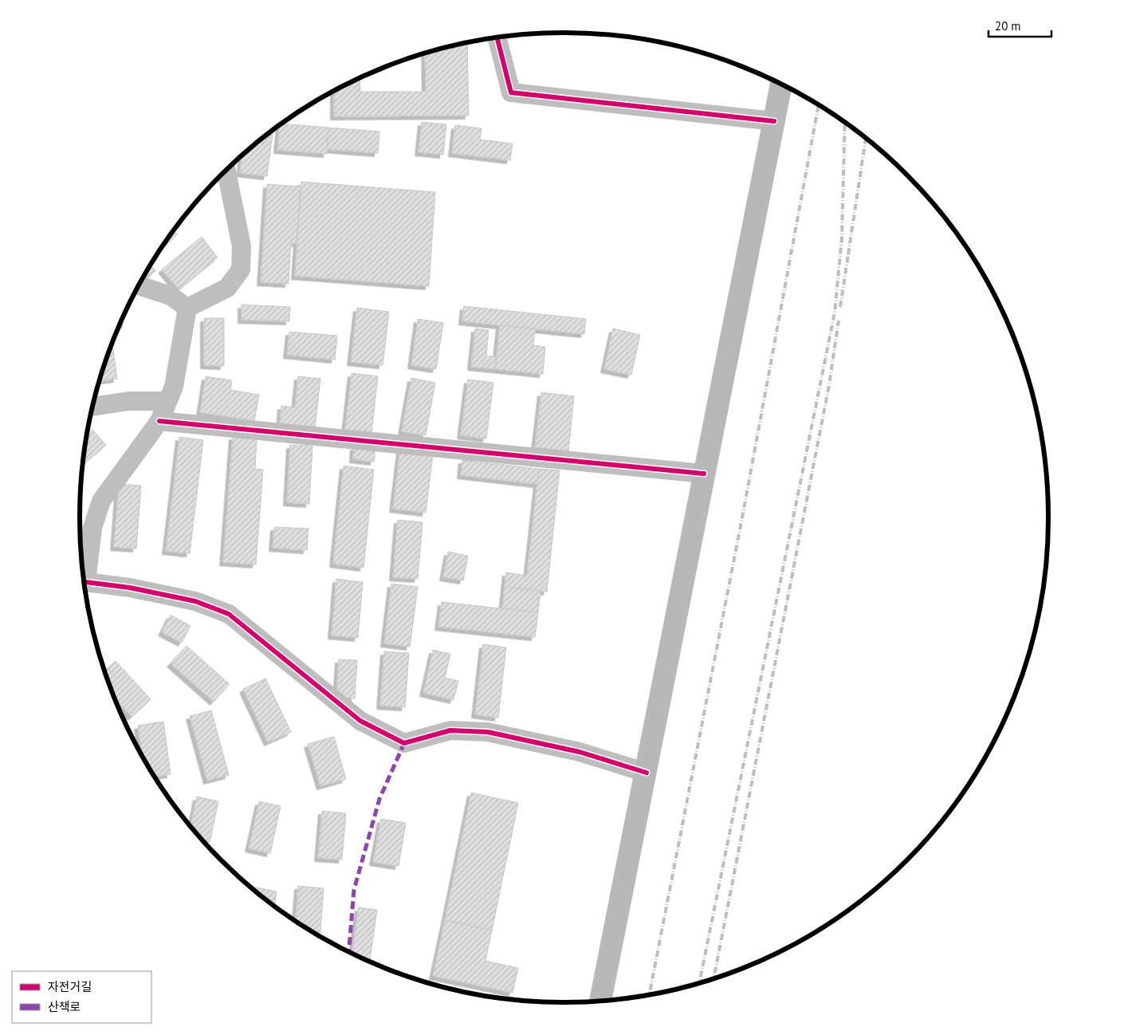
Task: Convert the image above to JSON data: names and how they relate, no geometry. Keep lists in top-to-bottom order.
{
  "legend": ["자전거길", "산책로"],
  "scale_bar": "20 m"
}
